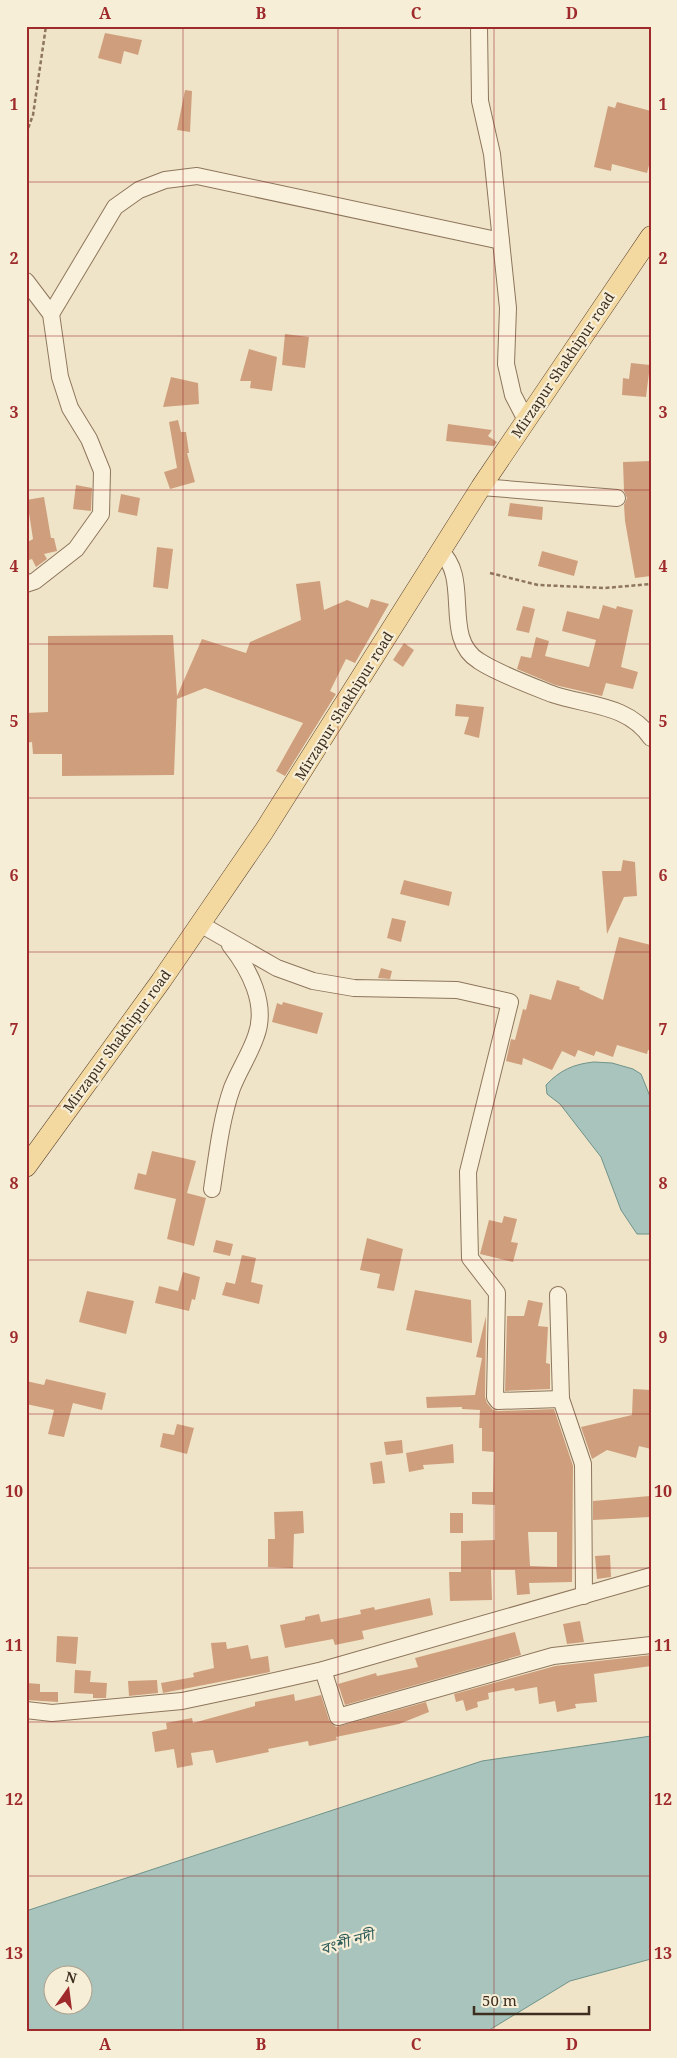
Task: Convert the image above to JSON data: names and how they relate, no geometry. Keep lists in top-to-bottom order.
{
  "streets": {
    "main road": ["Mirzapur Shakhipur road"]
  },
  "water": ["বংশী নদী"],
  "scale_bar": "50 m",
  "north": "top",
  "grid": {
    "columns": [
      "A",
      "B",
      "C",
      "D"
    ],
    "rows": [
      "1",
      "2",
      "3",
      "4",
      "5",
      "6",
      "7",
      "8",
      "9",
      "10",
      "11",
      "12",
      "13"
    ]
  }
}
